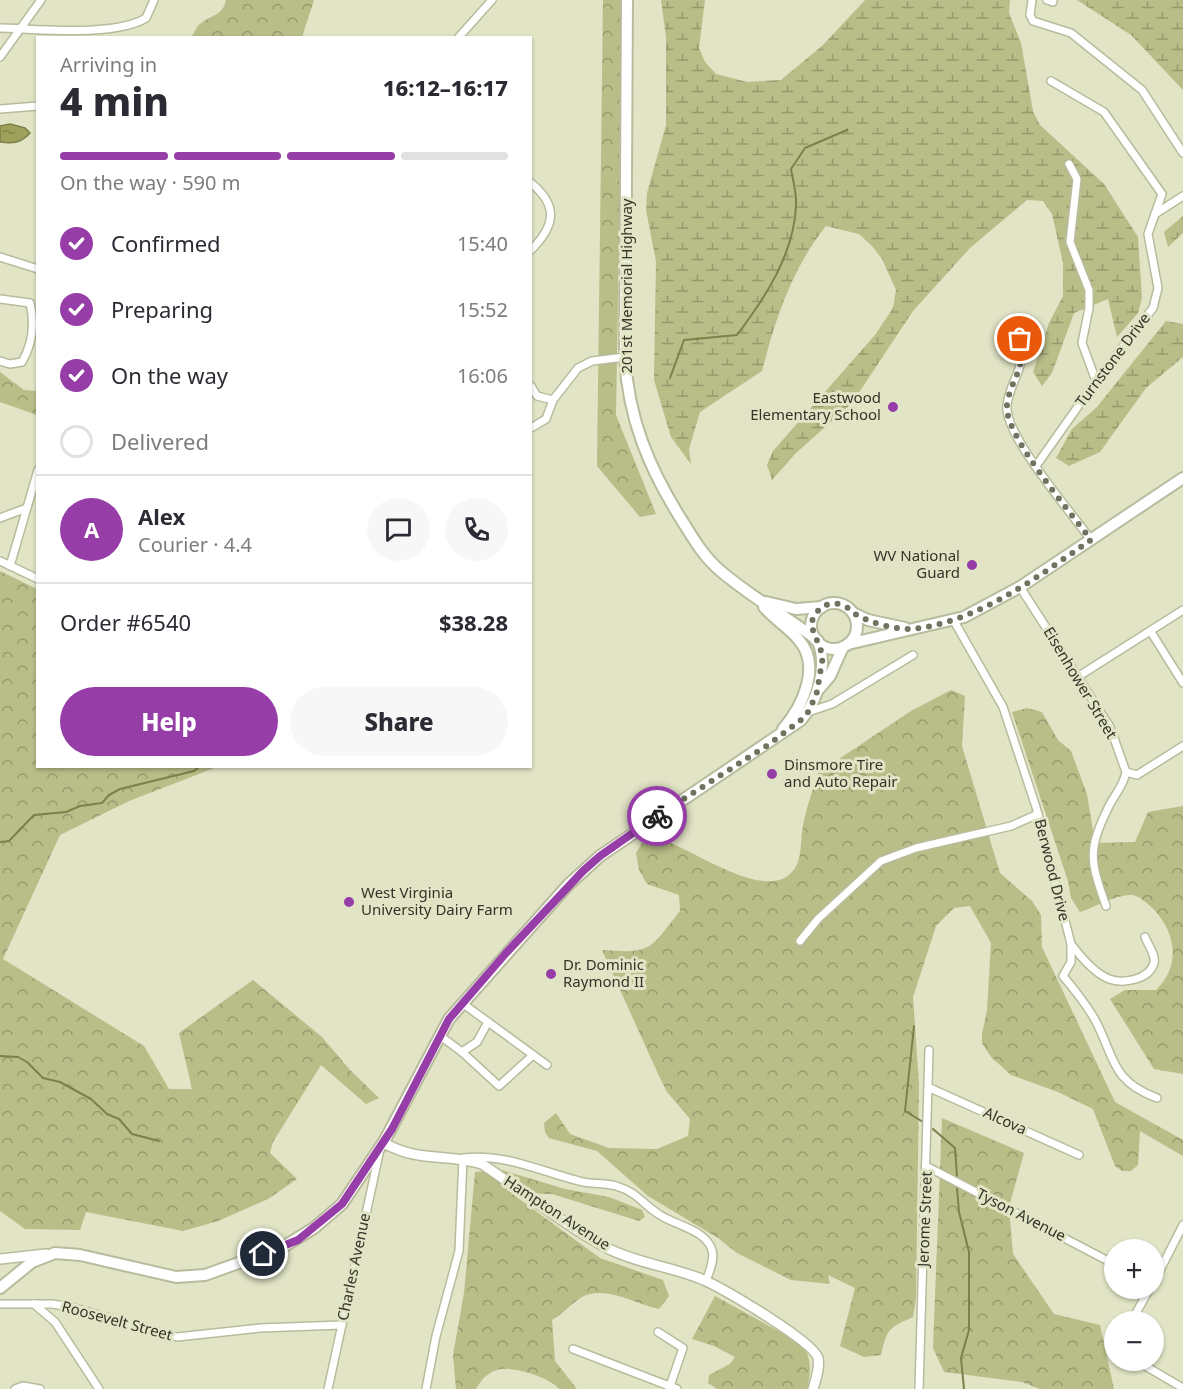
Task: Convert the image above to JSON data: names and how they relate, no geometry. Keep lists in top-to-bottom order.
{
  "streets": {
    "main road": ["201st Memorial Highway"],
    "street": [
      "Turnstone Drive",
      "Eisenhower Street",
      "Berwood Drive",
      "Alcova",
      "Hampton Avenue",
      "Tyson Avenue",
      "Jerome Street",
      "Charles Avenue",
      "Roosevelt Street"
    ]
  },
  "crossings": [
    ["Alcova", "Jerome Street"],
    ["Hampton Avenue", "Charles Avenue"],
    ["Tyson Avenue", "Jerome Street"],
    ["Charles Avenue", "Roosevelt Street"]
  ],
  "places": [
    "Eastwood Elementary School",
    "WV National Guard",
    "Dinsmore Tire and Auto Repair",
    "West Virginia University Dairy Farm",
    "Dr. Dominic Raymond II"
  ],
  "page": {
    "heading": ["4 min", "Arriving in", "16:12–16:17"],
    "panel": [
      "Alex",
      "Courier · 4.4",
      "Order #6540",
      "$38.28"
    ],
    "bar": "On the way · 590 m",
    "list": [
      ["Confirmed", "15:40"],
      ["Preparing", "15:52"],
      ["On the way", "16:06"],
      "Delivered"
    ],
    "round": "A",
    "buttons": ["Help", "Share"],
    "map_buttons": ["+", "−"]
  }
}
